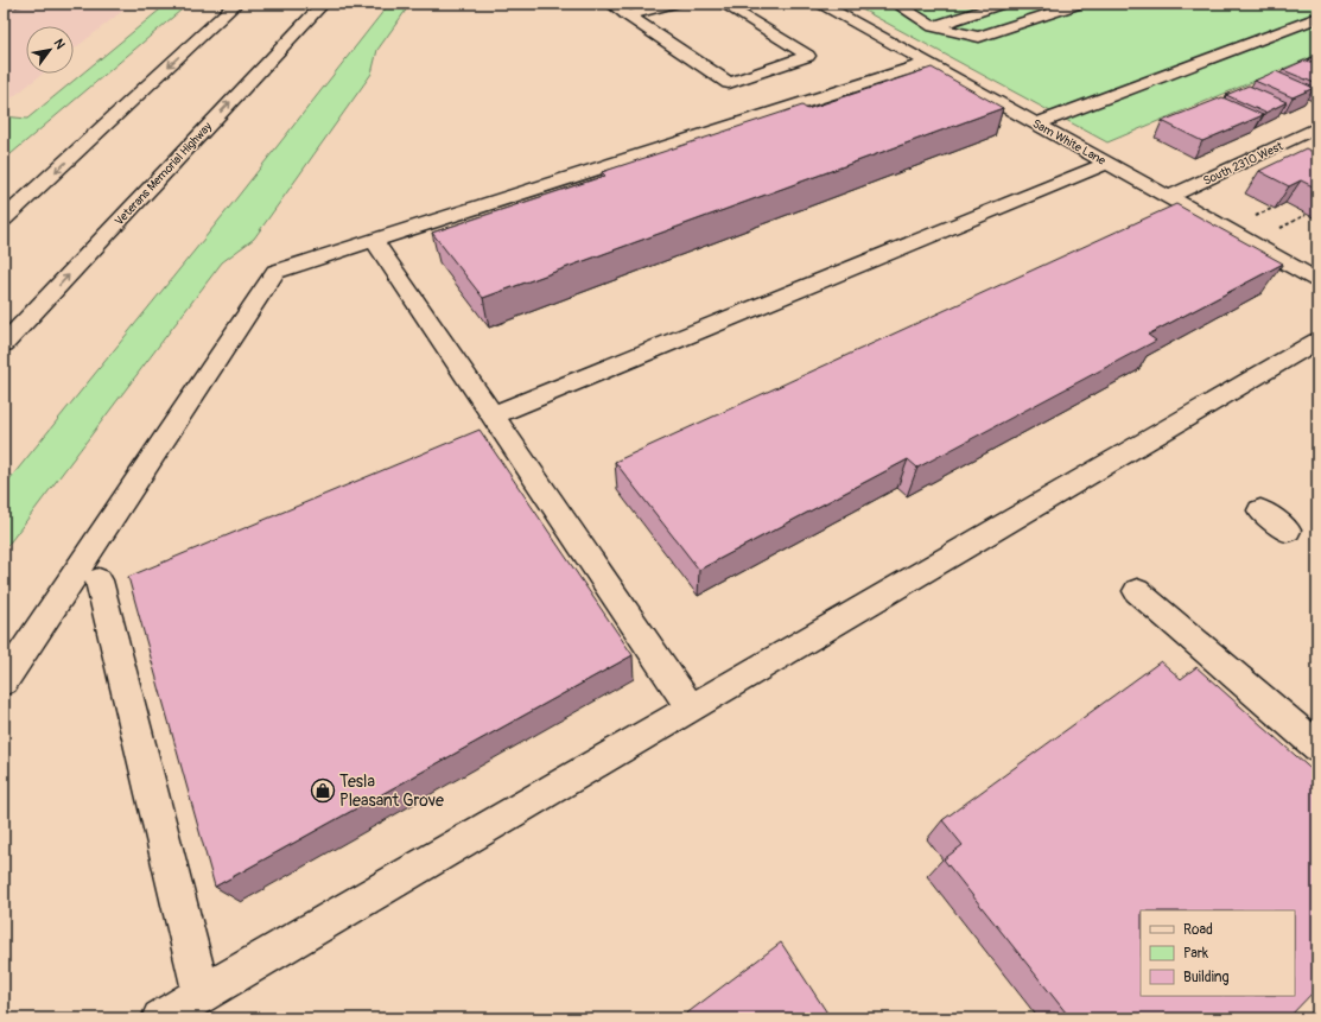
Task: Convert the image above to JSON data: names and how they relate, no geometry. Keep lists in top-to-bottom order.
{
  "streets": {
    "main road": ["Sam White Lane", "South 2310 West", "Veterans Memorial Highway"]
  },
  "crossings": [
    ["Sam White Lane", "South 2310 West"]
  ],
  "places": {
    "shop": ["Tesla Pleasant Grove"]
  },
  "legend": ["Road", "Park", "Building"],
  "north": "top right"
}
